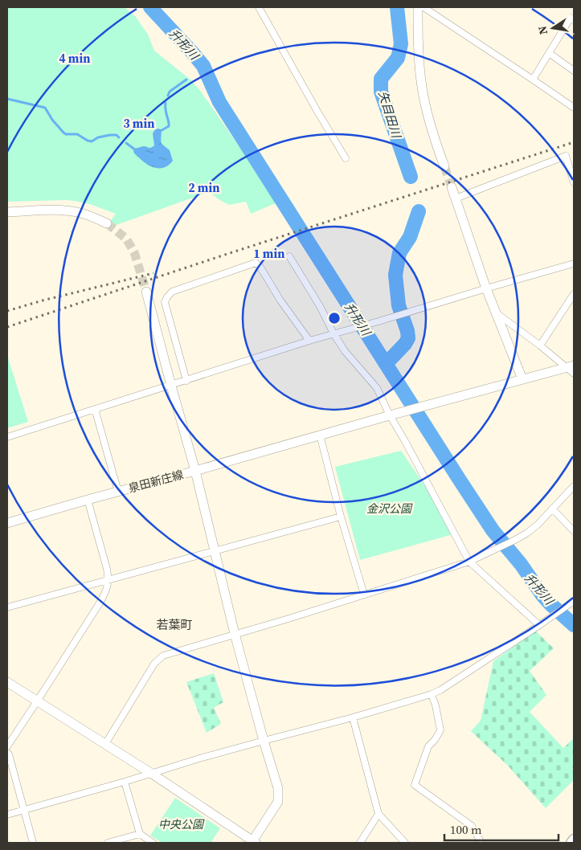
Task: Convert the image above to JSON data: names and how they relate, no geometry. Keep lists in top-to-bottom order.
{
  "streets": {
    "street": ["泉田新庄線"]
  },
  "districts": ["若葉町"],
  "water": ["升形川", "矢目田川"],
  "parks": ["金沢公園", "中央公園"],
  "scale_bar": "100 m",
  "north": "left",
  "rings": [
    "4 min",
    "3 min",
    "2 min",
    "1 min"
  ]
}
